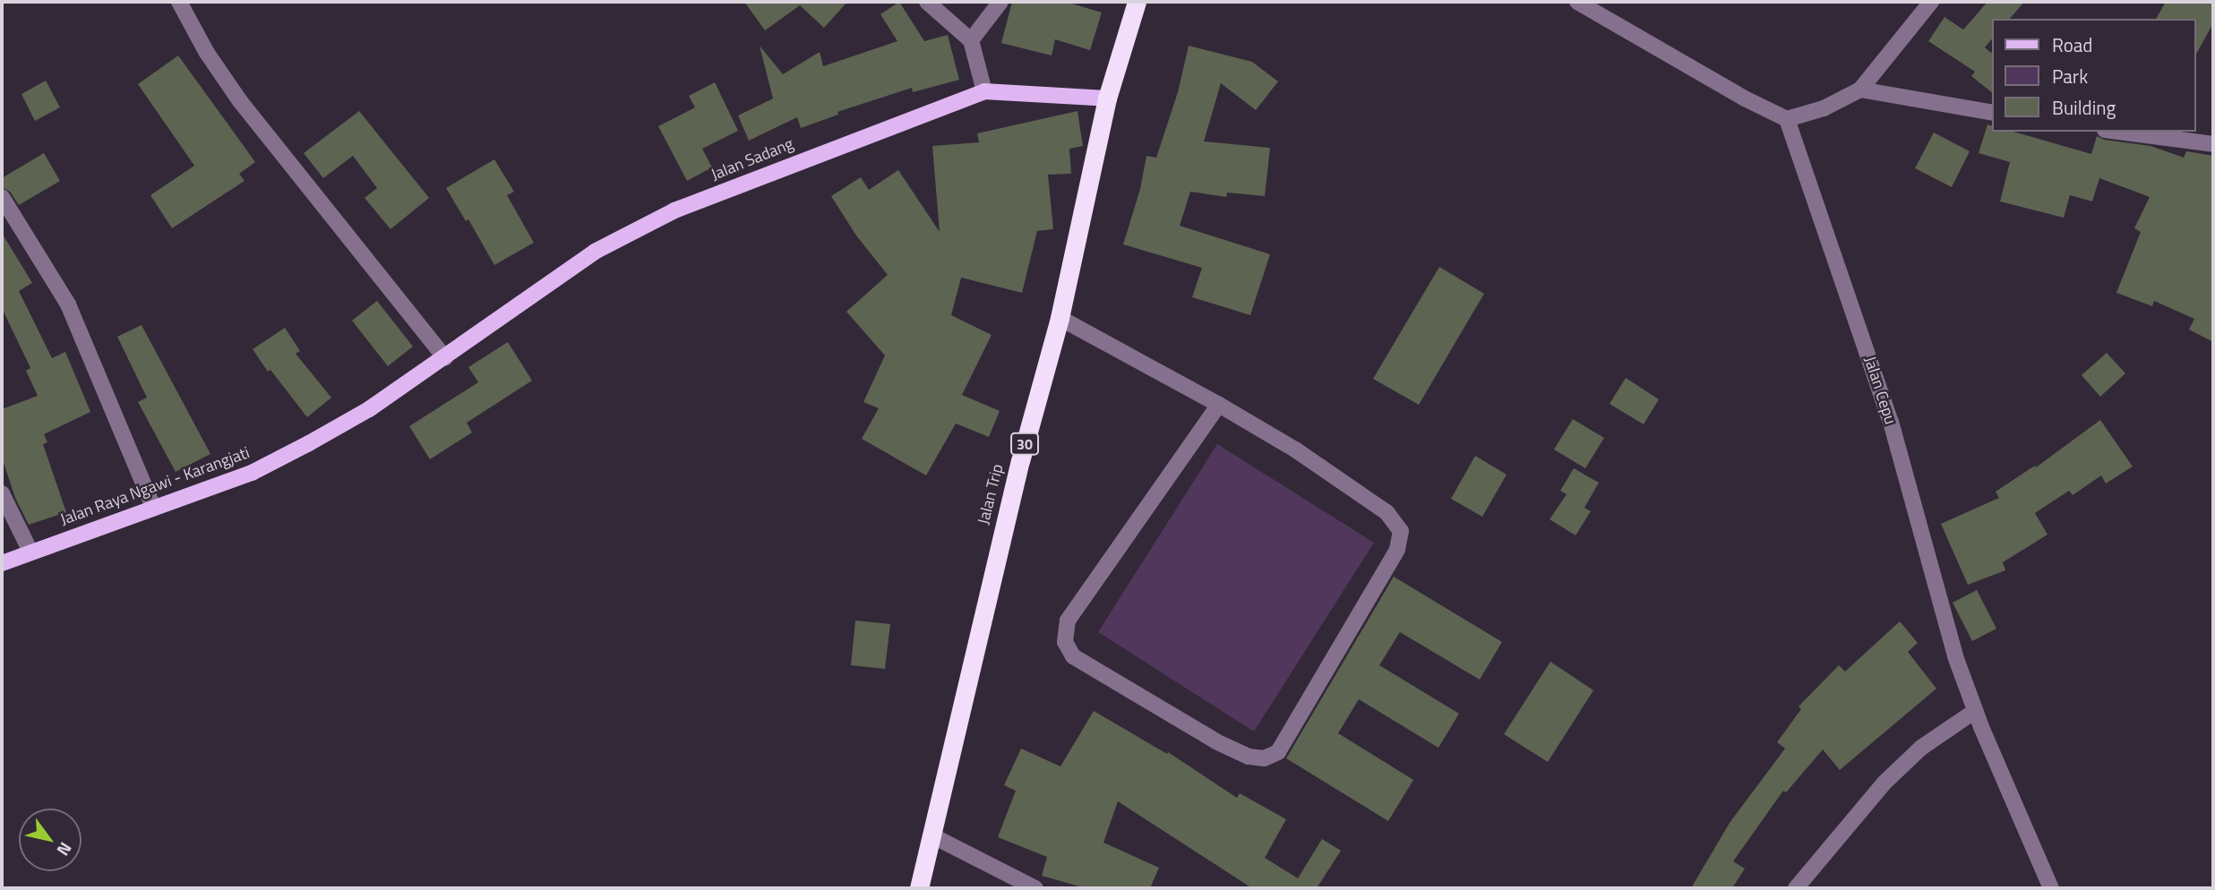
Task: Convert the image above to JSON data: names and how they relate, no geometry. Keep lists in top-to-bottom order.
{
  "streets": {
    "highway": ["30", "Jalan Trip"],
    "main road": ["Jalan Sadang", "Jalan Raya Ngawi - Karangjati"],
    "street": ["Jalan Cepu"]
  },
  "crossings": [
    ["Jalan Sadang", "Jalan Raya Ngawi - Karangjati"],
    ["Jalan Sadang", "Jalan Trip"]
  ],
  "legend": ["Road", "Park", "Building"],
  "north": "bottom right"
}
